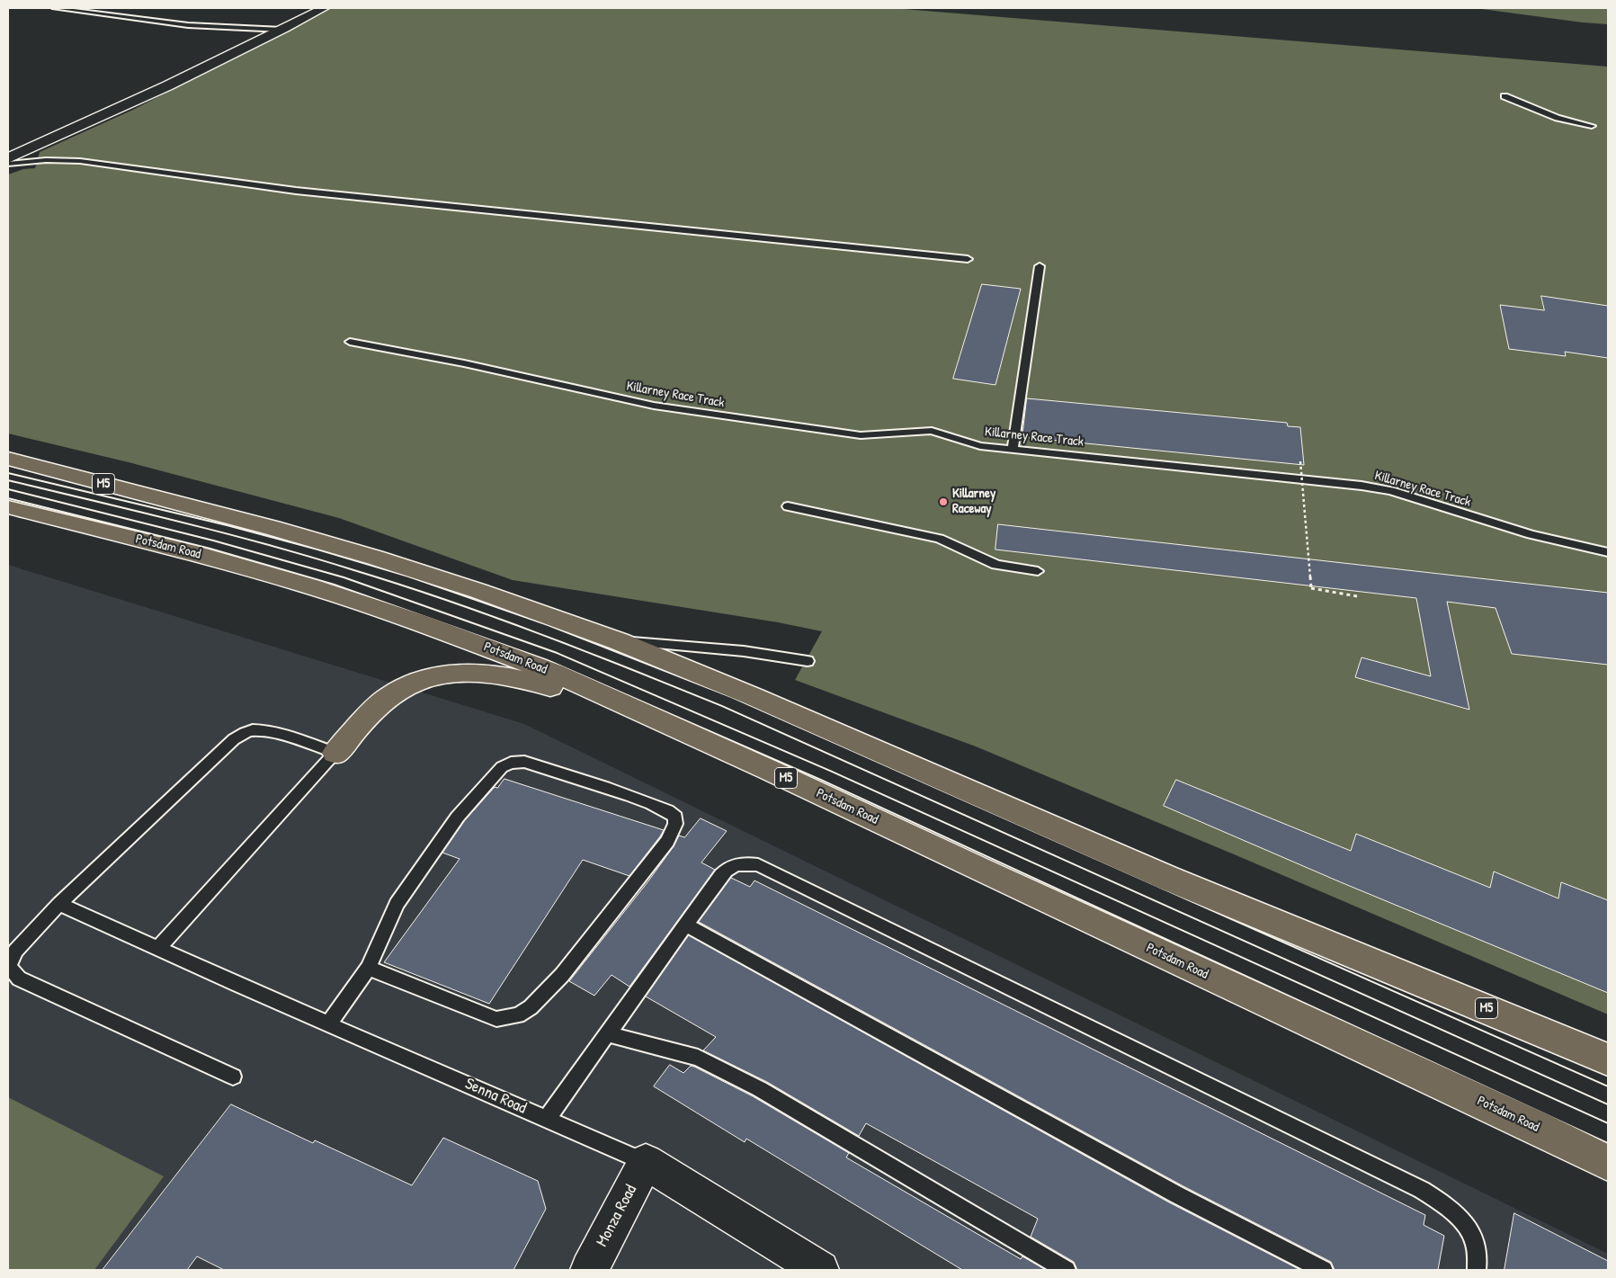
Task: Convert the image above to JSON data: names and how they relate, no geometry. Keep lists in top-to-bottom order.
{
  "streets": {
    "main road": ["M5", "Potsdam Road"],
    "street": ["Senna Road", "Monza Road"],
    "lane": ["Killarney Race Track"]
  },
  "crossings": [
    ["Senna Road", "Monza Road"]
  ],
  "places": ["Killarney Raceway"]
}
